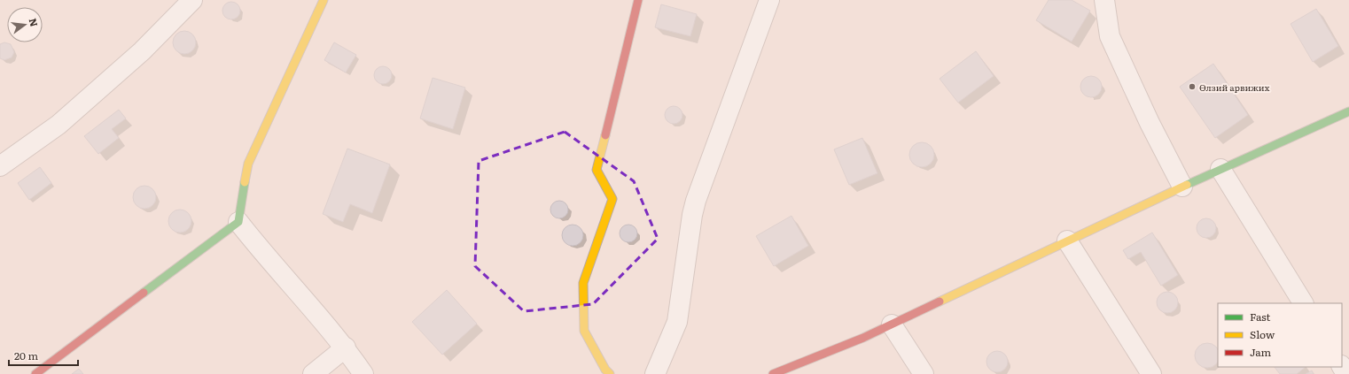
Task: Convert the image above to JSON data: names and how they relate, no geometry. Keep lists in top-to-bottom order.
{
  "places": ["Өлзий арвижих"],
  "legend": ["Fast", "Slow", "Jam"],
  "scale_bar": "20 m",
  "north": "right"
}
